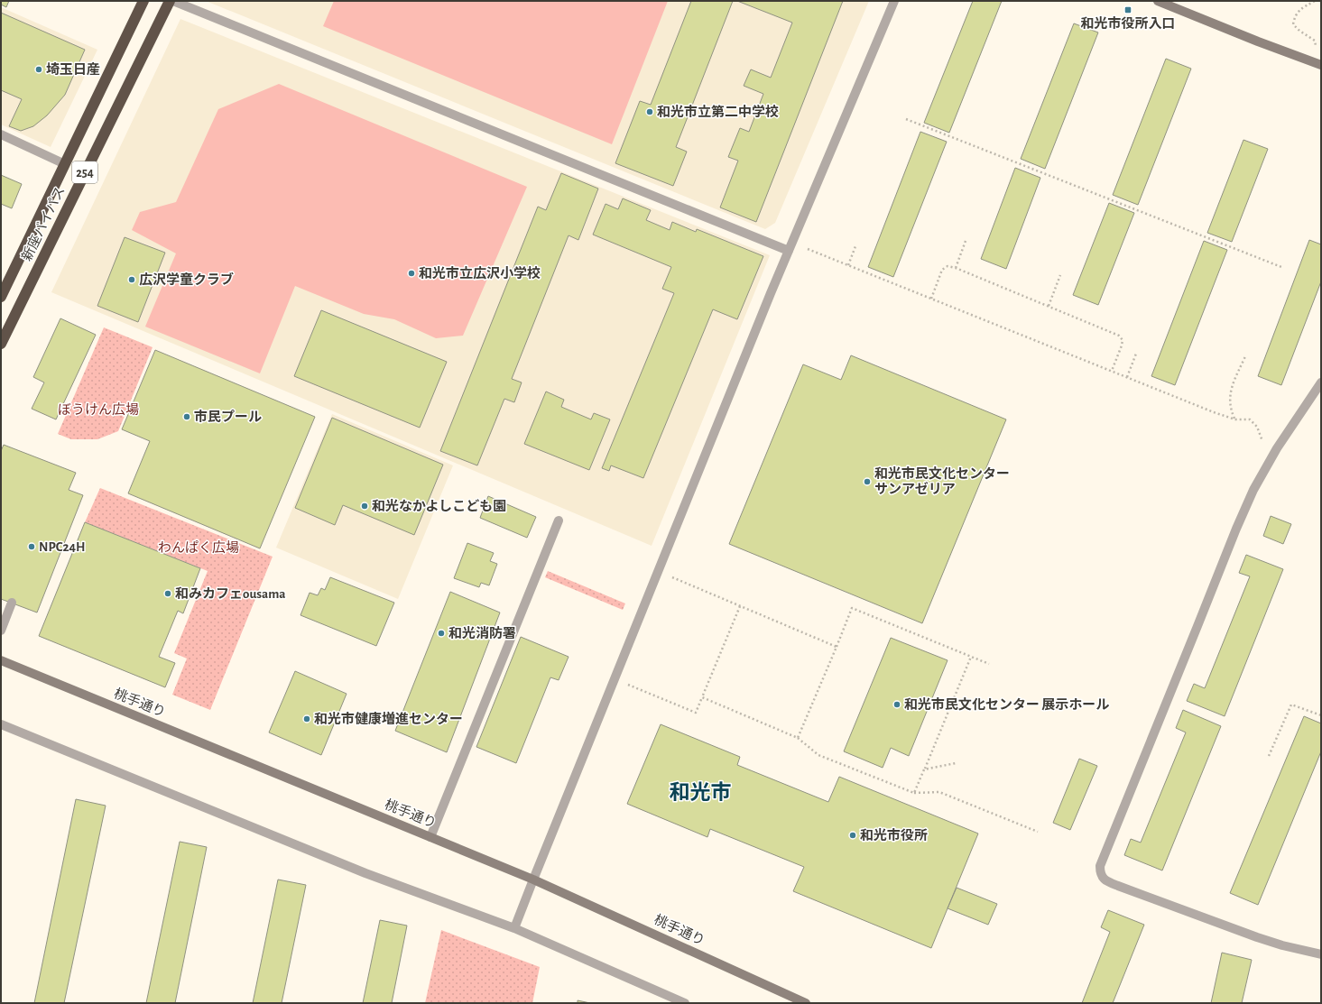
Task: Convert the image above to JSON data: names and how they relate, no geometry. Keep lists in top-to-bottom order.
{
  "streets": {
    "highway": ["254", "新座バイパス"],
    "street": ["桃手通り"]
  },
  "districts": ["和光市"],
  "parks": ["ぼうけん広場", "わんぱく広場"],
  "places": {
    "transit": ["和光市役所入口"],
    "other": [
      "埼玉日産",
      "和光市立第二中学校",
      "和光市立広沢小学校",
      "広沢学童クラブ",
      "市民プール",
      "和光市民文化センター サンアゼリア",
      "和光なかよしこども園",
      "NPC24H",
      "和みカフェousama",
      "和光消防署",
      "和光市民文化センター 展示ホール",
      "和光市健康増進センター",
      "和光市役所"
    ]
  }
}
